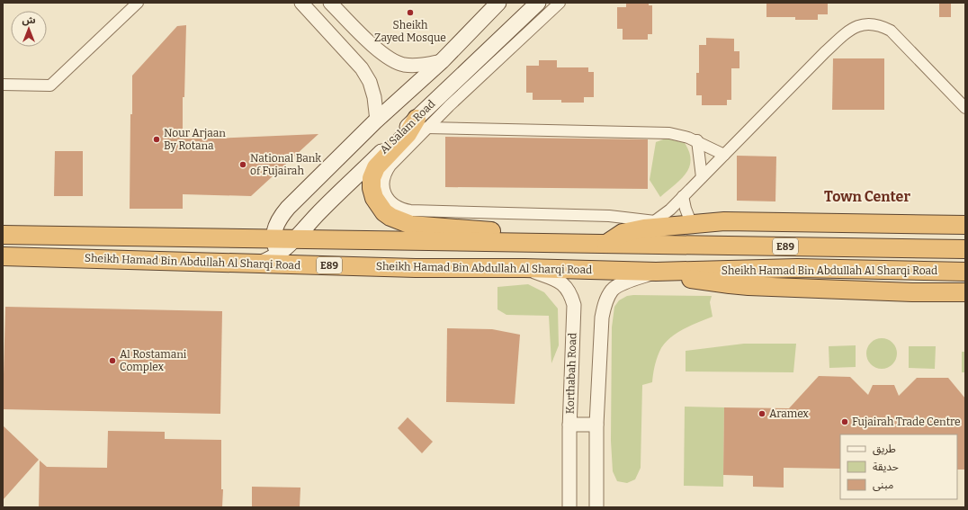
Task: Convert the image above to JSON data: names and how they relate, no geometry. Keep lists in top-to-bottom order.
{
  "streets": {
    "highway": ["E89", "Sheikh Hamad Bin Abdullah Al Sharqi Road"],
    "main road": ["Al Salam Road"],
    "street": ["Korthabah Road"]
  },
  "crossings": [
    ["Al Salam Road", "Sheikh Hamad Bin Abdullah Al Sharqi Road"],
    ["Sheikh Hamad Bin Abdullah Al Sharqi Road", "Korthabah Road"]
  ],
  "districts": ["Town Center"],
  "places": [
    "Sheikh Zayed Mosque",
    "Nour Arjaan By Rotana",
    "National Bank of Fujairah",
    "Al Rostamani Complex",
    "Aramex",
    "Fujairah Trade Centre"
  ],
  "legend": ["طريق", "حديقة", "مبنى"],
  "north": "top"
}
